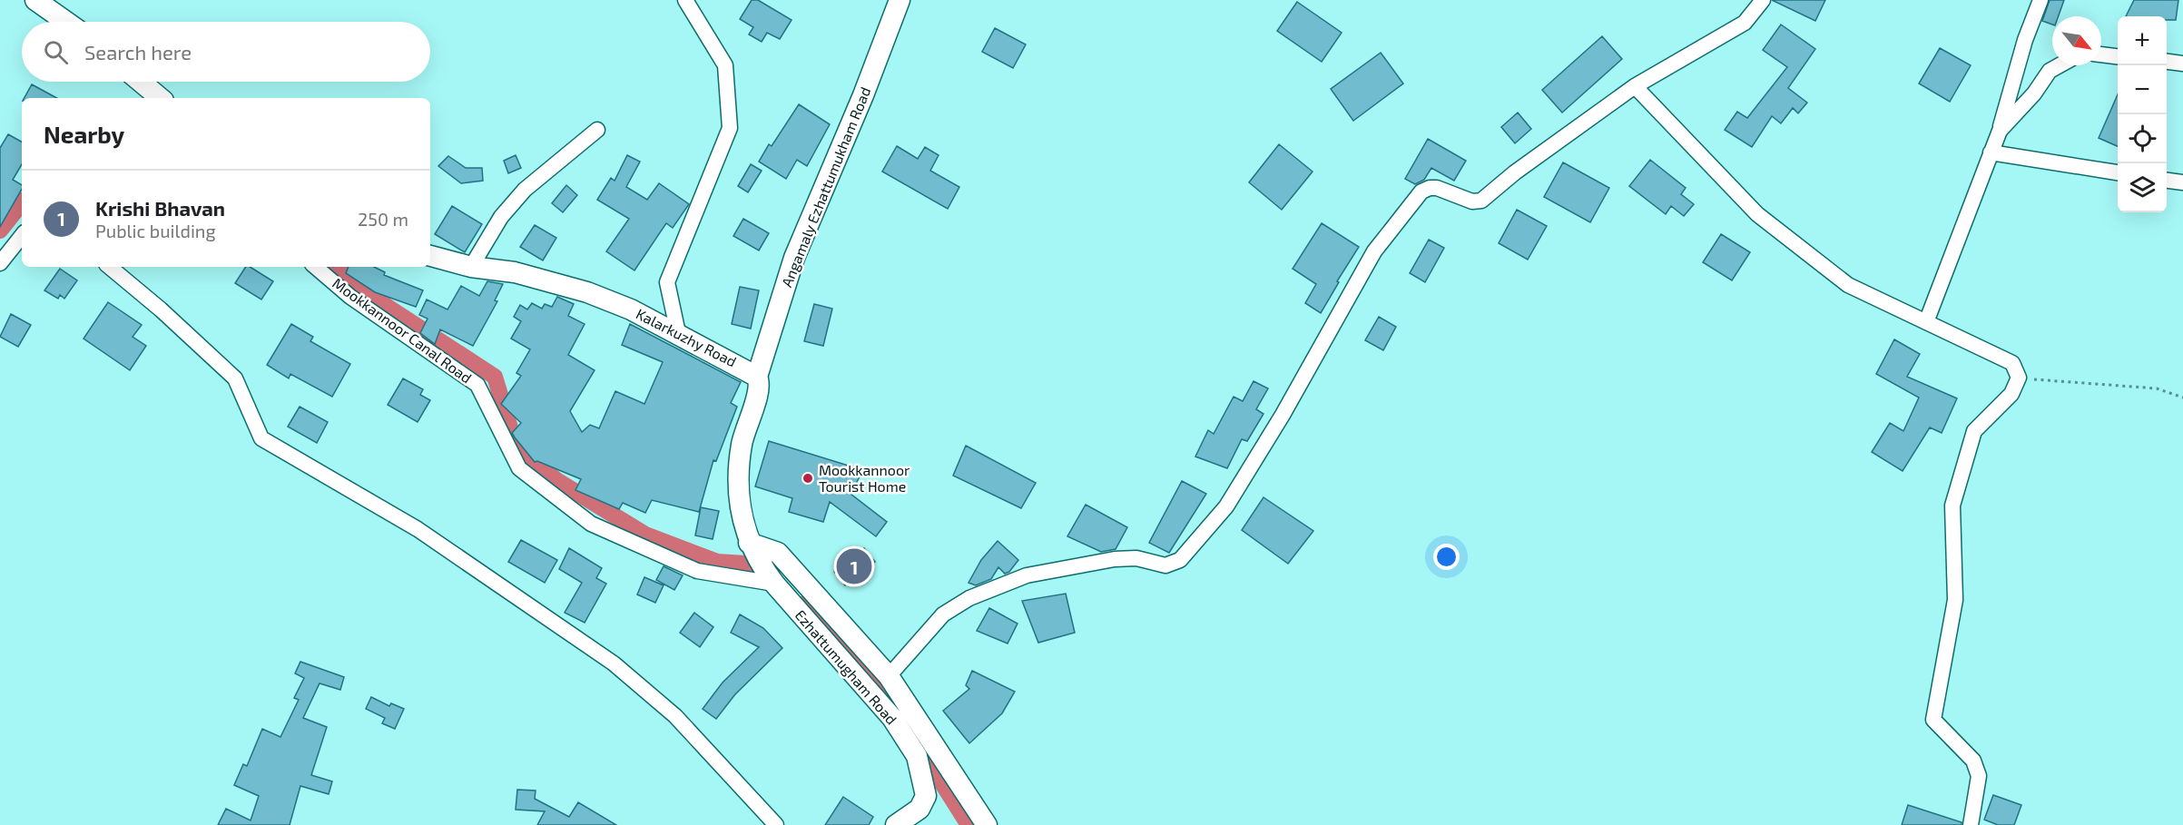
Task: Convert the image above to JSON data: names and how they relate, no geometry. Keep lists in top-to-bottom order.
{
  "streets": {
    "main road": ["Angamaly Ezhattumukham Road", "Kalarkuzhy Road", "Ezhattumugham Road"],
    "street": ["Mookkannoor Canal Road"]
  },
  "crossings": [
    ["Angamaly Ezhattumukham Road", "Kalarkuzhy Road"],
    ["Mookkannoor Canal Road", "Ezhattumugham Road"]
  ],
  "places": ["Mookkannoor Tourist Home"],
  "north": "bottom right",
  "page": {
    "map_buttons": ["+", "−"],
    "search": "Search here",
    "heading": "Nearby",
    "list": [
      {
        "mark": "1",
        "name": "Krishi Bhavan",
        "note": "Public building",
        "value": "250 m"
      }
    ],
    "pins": "1"
  }
}
